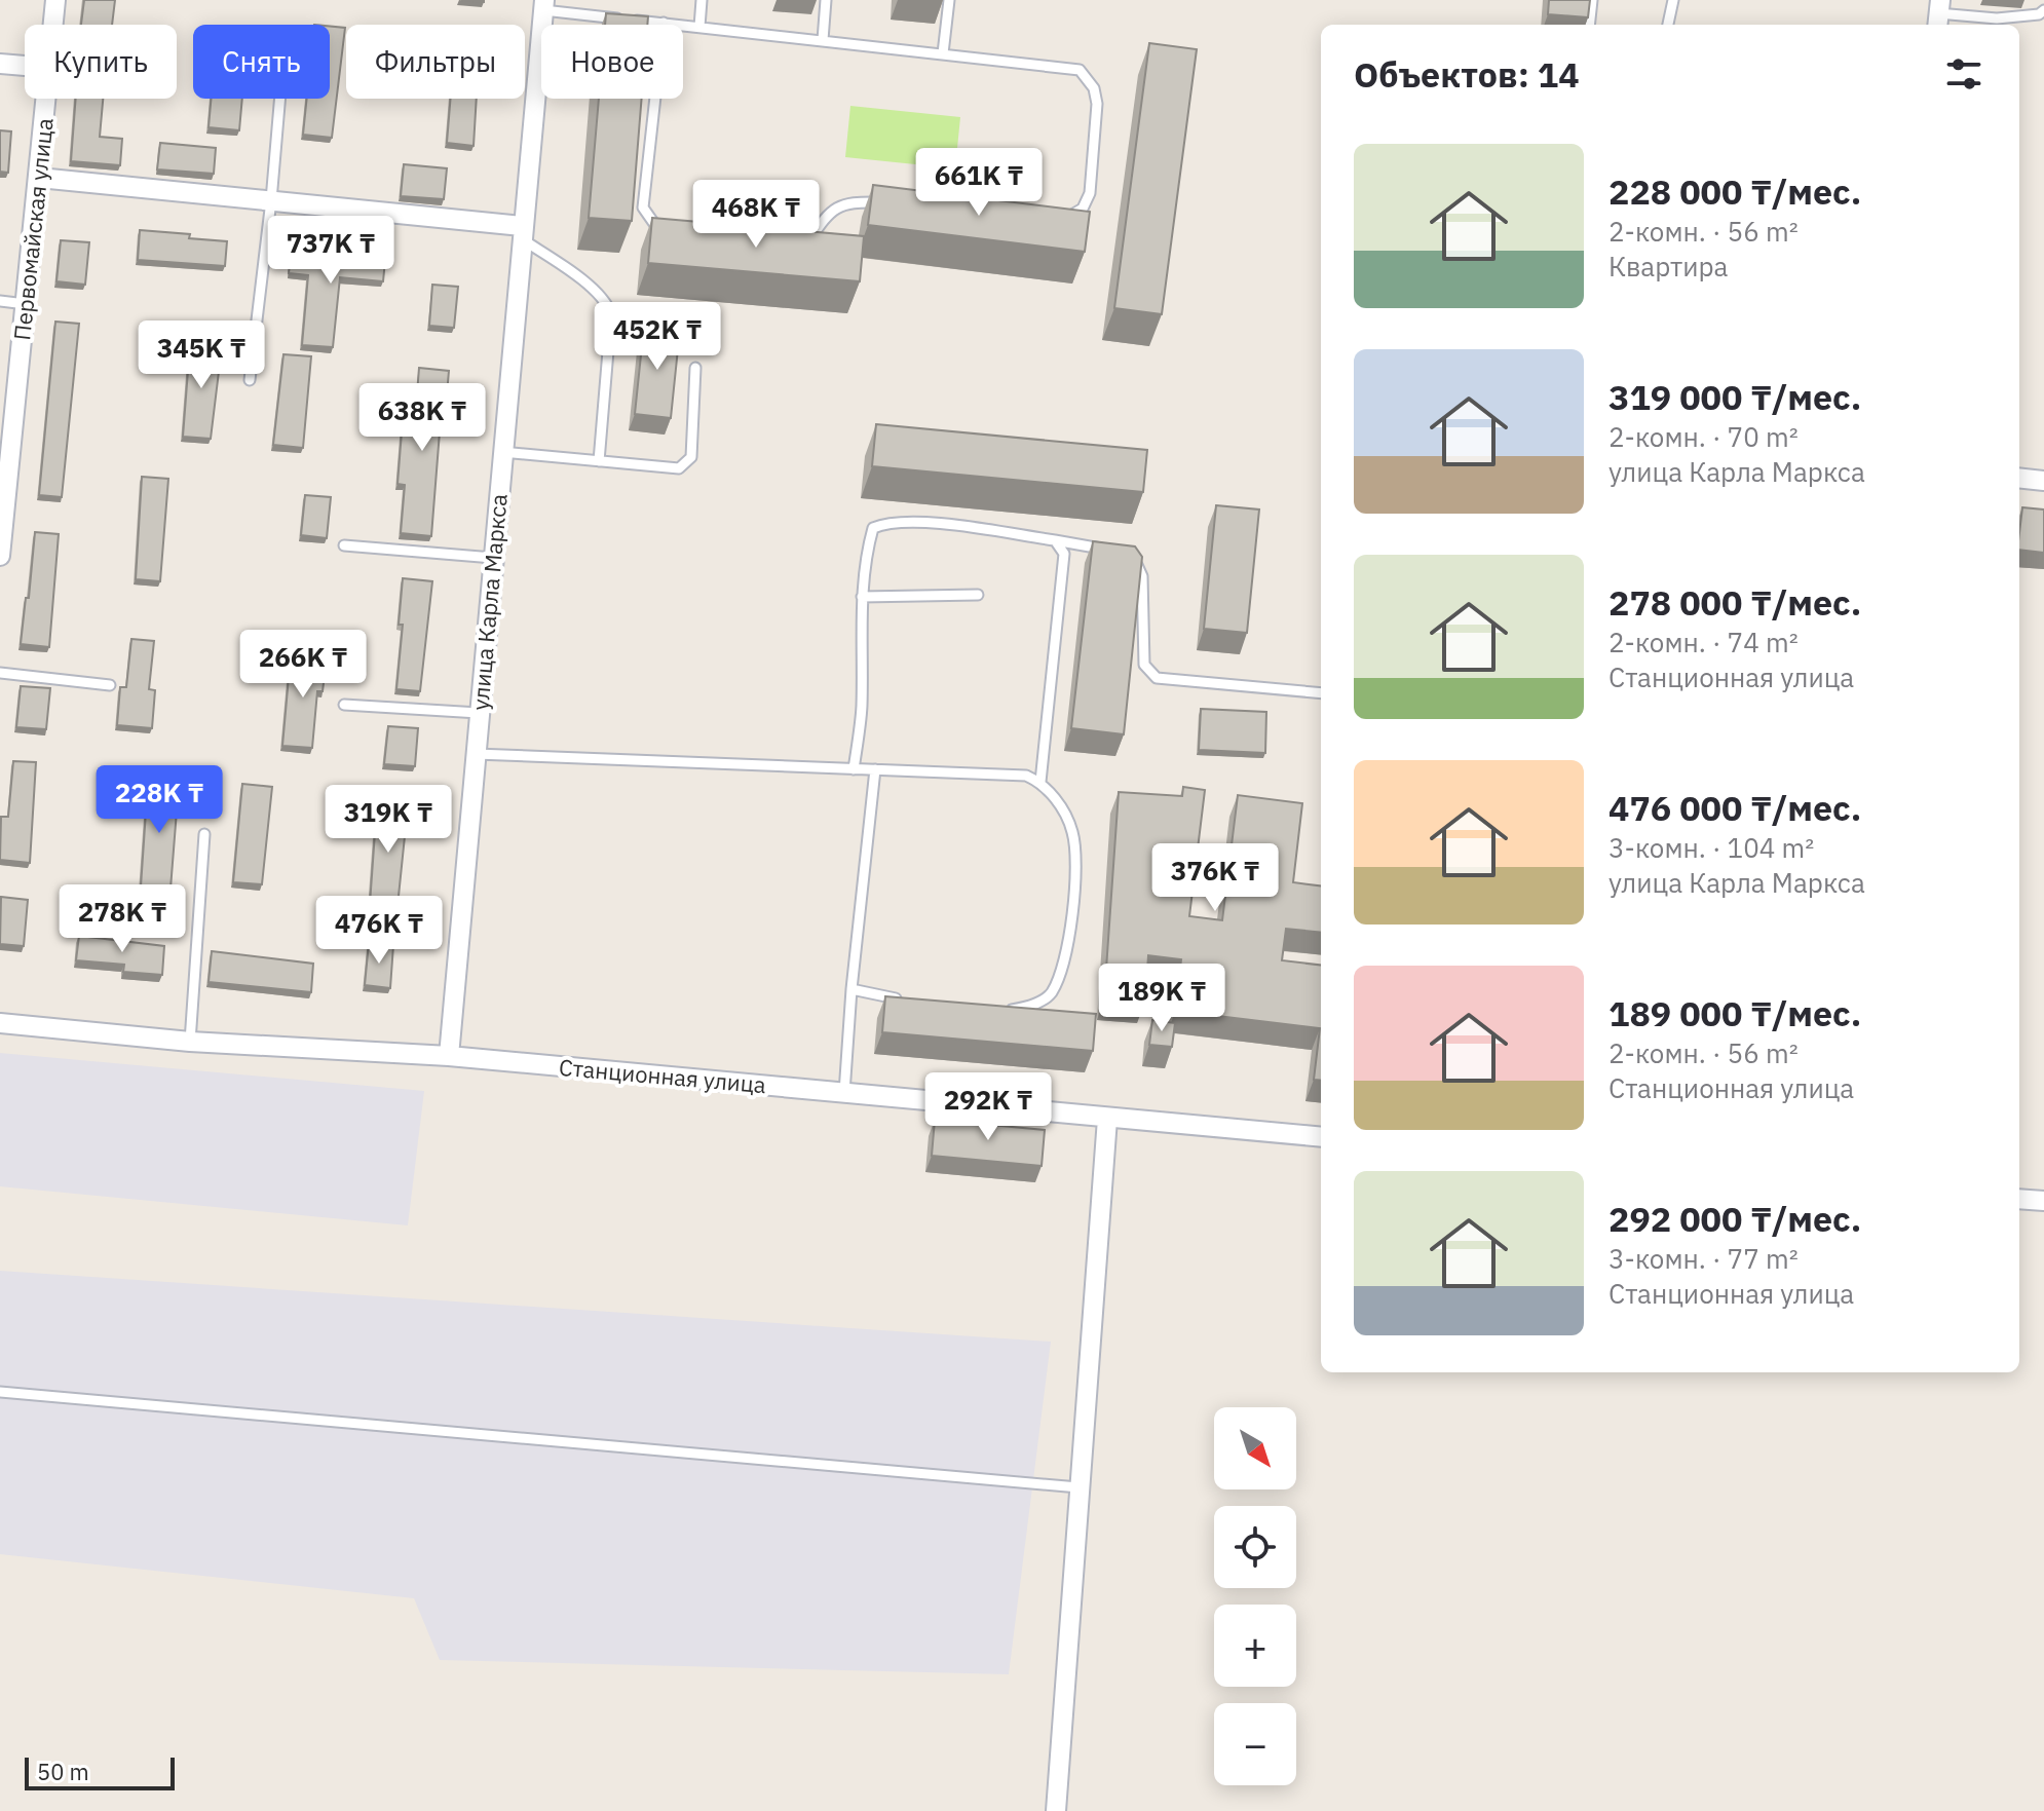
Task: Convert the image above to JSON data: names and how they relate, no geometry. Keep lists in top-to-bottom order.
{
  "streets": {
    "street": ["Первомайская улица", "улица Карла Маркса", "Станционная улица"]
  },
  "crossings": [
    ["улица Карла Маркса", "Станционная улица"]
  ],
  "scale_bar": "50 m",
  "north": "bottom right",
  "page": {
    "chip": [
      "Купить",
      "Снять",
      "Фильтры",
      "Новое"
    ],
    "heading": "Объектов: 14",
    "list": [
      {
        "name": "228 000 ₸/мес.",
        "note": "2-комн. · 56 m² · Квартира"
      },
      {
        "name": "319 000 ₸/мес.",
        "note": "2-комн. · 70 m² · улица Карла Маркса"
      },
      {
        "name": "278 000 ₸/мес.",
        "note": "2-комн. · 74 m² · Станционная улица"
      },
      {
        "name": "476 000 ₸/мес.",
        "note": "3-комн. · 104 m² · улица Карла Маркса"
      },
      {
        "name": "189 000 ₸/мес.",
        "note": "2-комн. · 56 m² · Станционная улица"
      },
      {
        "name": "292 000 ₸/мес.",
        "note": "3-комн. · 77 m² · Станционная улица"
      }
    ],
    "price": [
      "661K ₸",
      "468K ₸",
      "737K ₸",
      "452K ₸",
      "345K ₸",
      "638K ₸",
      "266K ₸",
      "228K ₸",
      "319K ₸",
      "376K ₸",
      "278K ₸",
      "476K ₸",
      "189K ₸",
      "292K ₸"
    ],
    "map_buttons": ["+", "−"],
    "scale": "50 m"
  }
}
